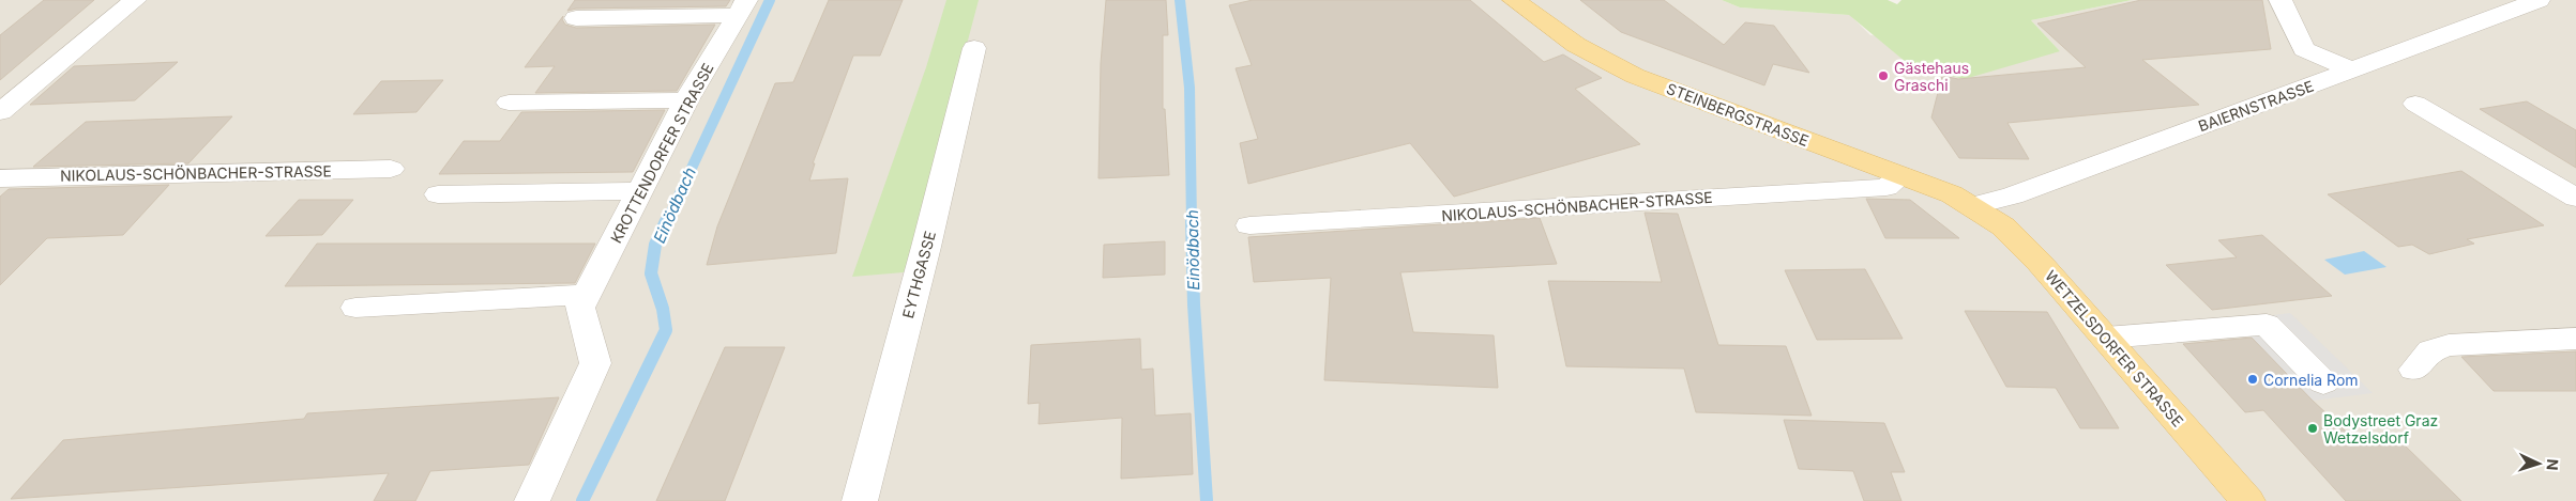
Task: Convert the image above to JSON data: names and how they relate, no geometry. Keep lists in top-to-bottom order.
{
  "streets": {
    "main road": ["STEINBERGSTRASSE", "WETZELSDORFER STRASSE"],
    "street": [
      "BAIERNSTRASSE",
      "KROTTENDORFER STRASSE",
      "NIKOLAUS-SCHÖNBACHER-STRASSE",
      "EYTHGASSE"
    ]
  },
  "crossings": [
    ["BAIERNSTRASSE", "STEINBERGSTRASSE"],
    ["BAIERNSTRASSE", "WETZELSDORFER STRASSE"],
    ["STEINBERGSTRASSE", "NIKOLAUS-SCHÖNBACHER-STRASSE"],
    ["STEINBERGSTRASSE", "WETZELSDORFER STRASSE"]
  ],
  "water": ["Einödbach"],
  "places": ["Gästehaus Graschi", "Cornelia Rom", "Bodystreet Graz Wetzelsdorf"],
  "north": "right"
}
